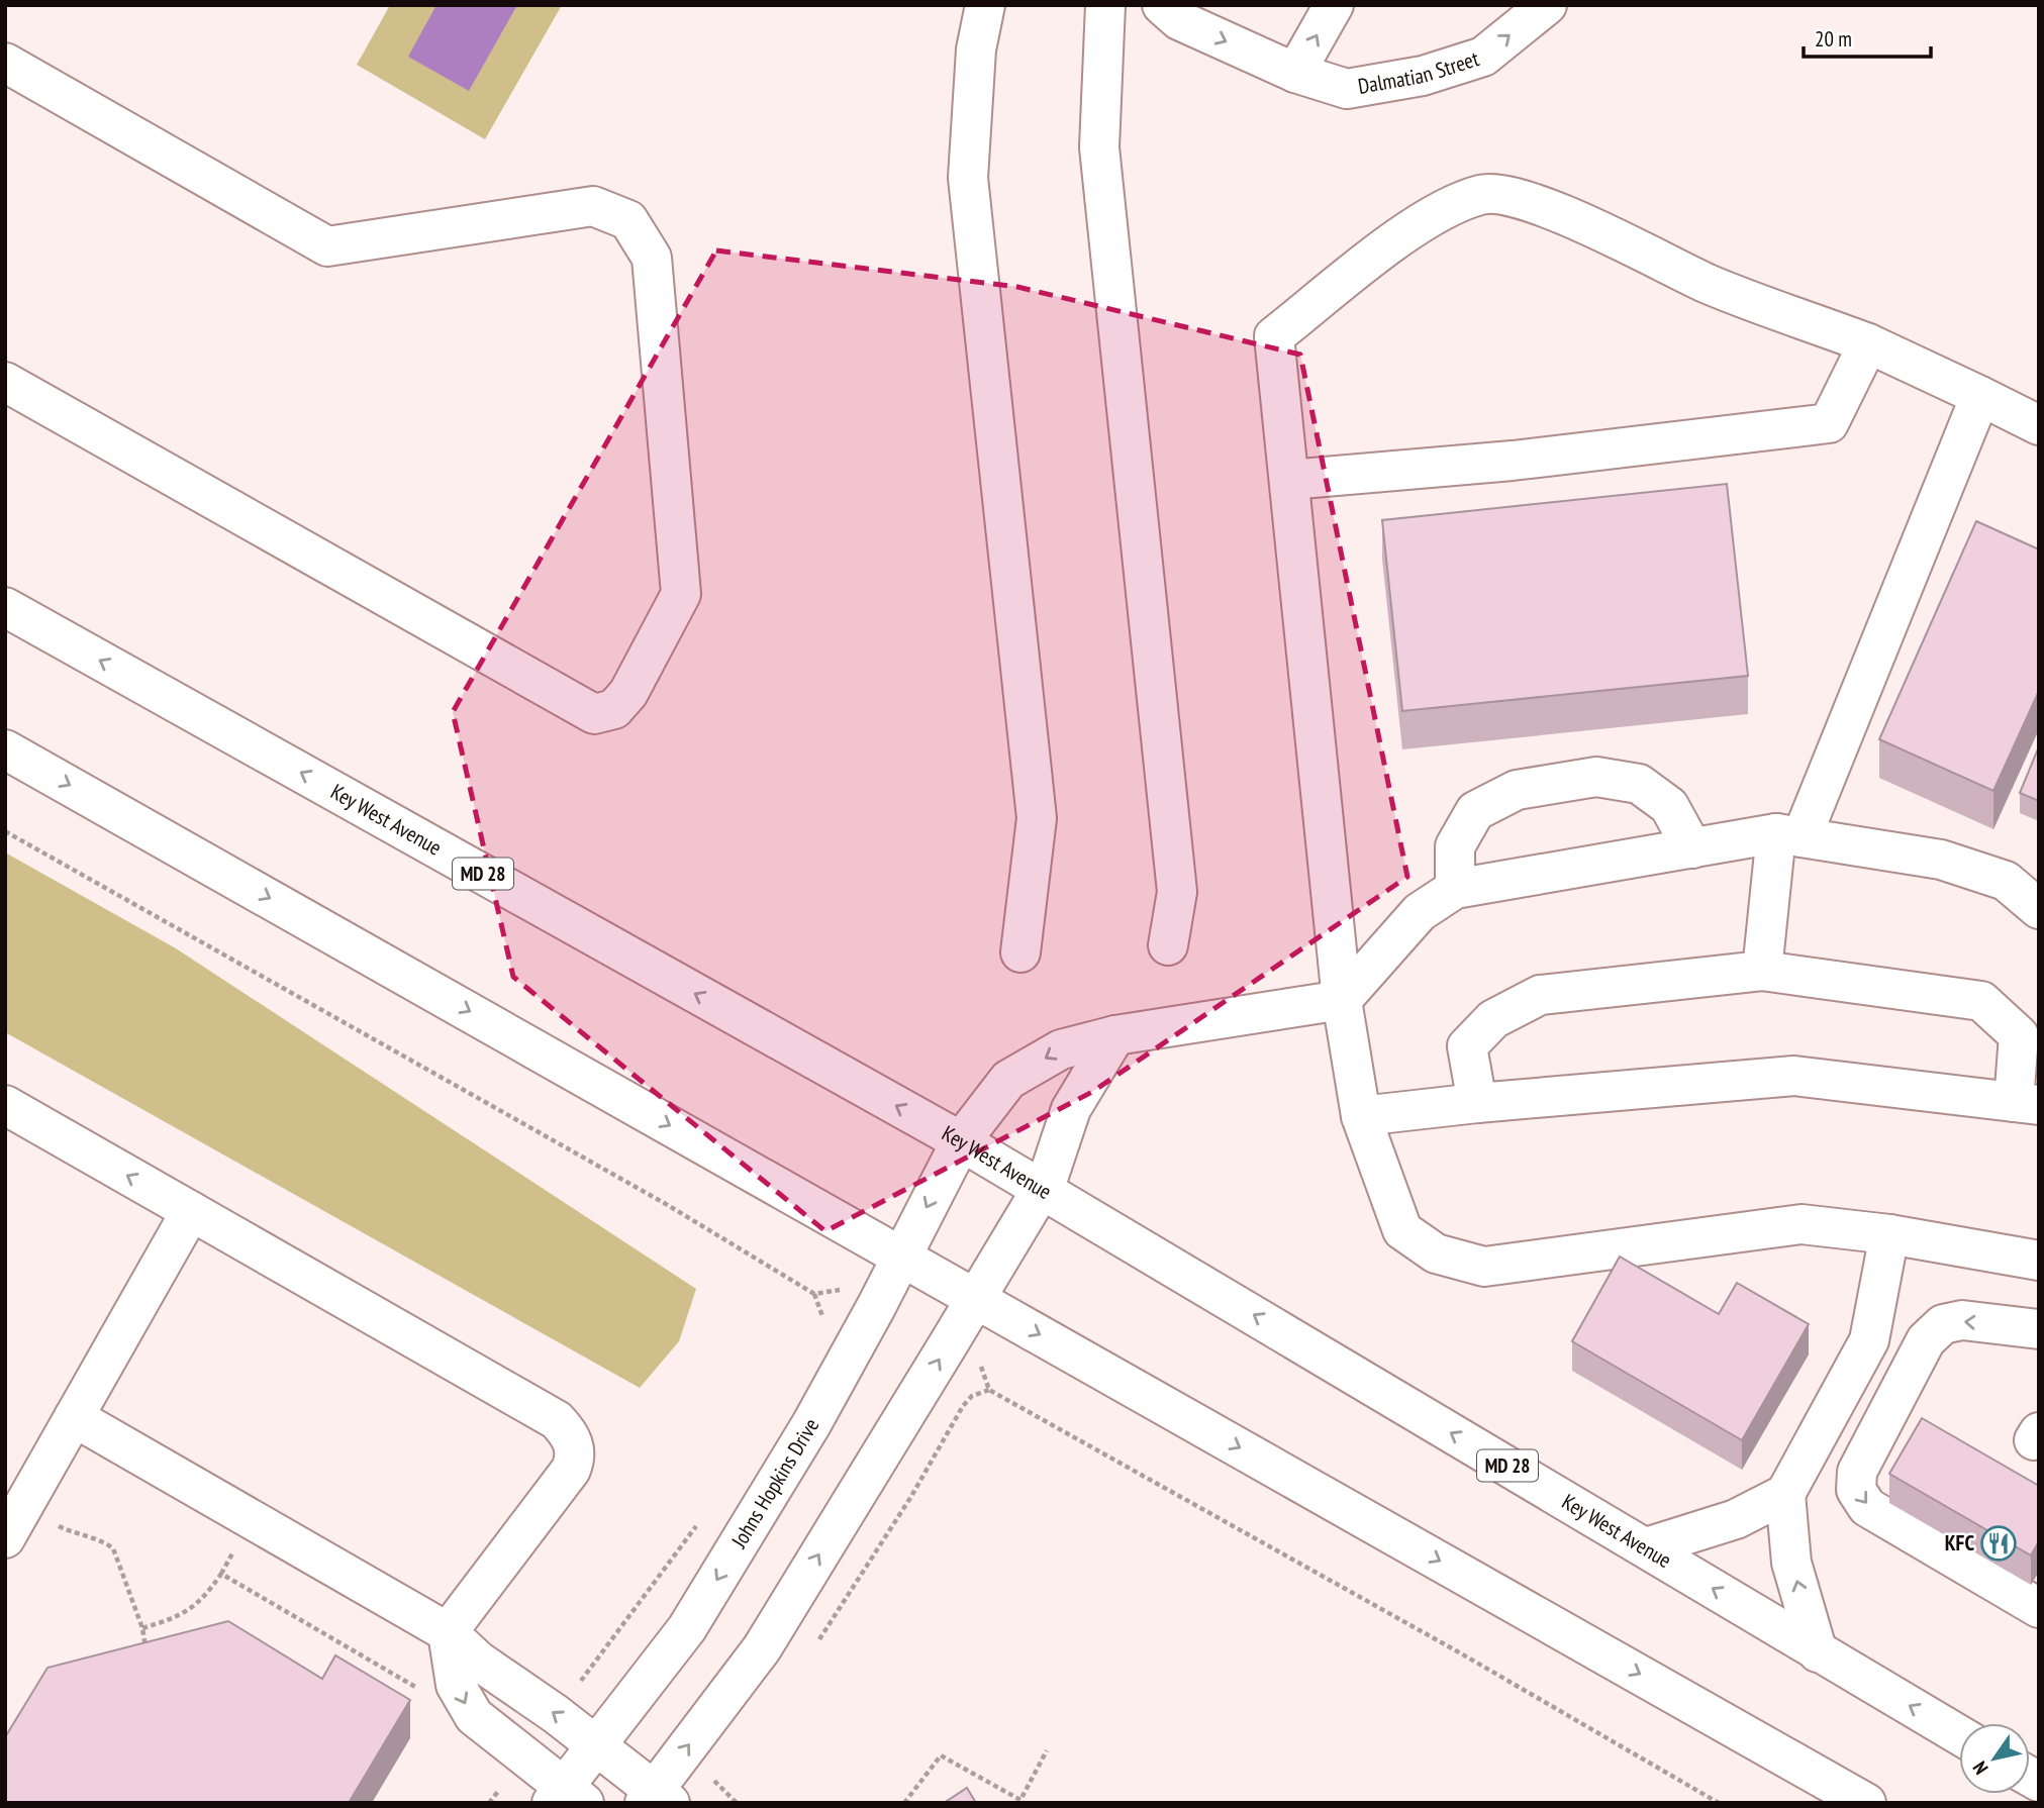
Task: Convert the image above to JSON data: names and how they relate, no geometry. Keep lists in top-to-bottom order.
{
  "streets": {
    "main road": [
      "Dalmatian Street",
      "Key West Avenue",
      "MD 28",
      "Johns Hopkins Drive"
    ]
  },
  "crossings": [
    ["Key West Avenue", "Johns Hopkins Drive"]
  ],
  "one_way": ["Dalmatian Street"],
  "places": {
    "restaurant": ["KFC"]
  },
  "scale_bar": "20 m",
  "north": "bottom left"
}
